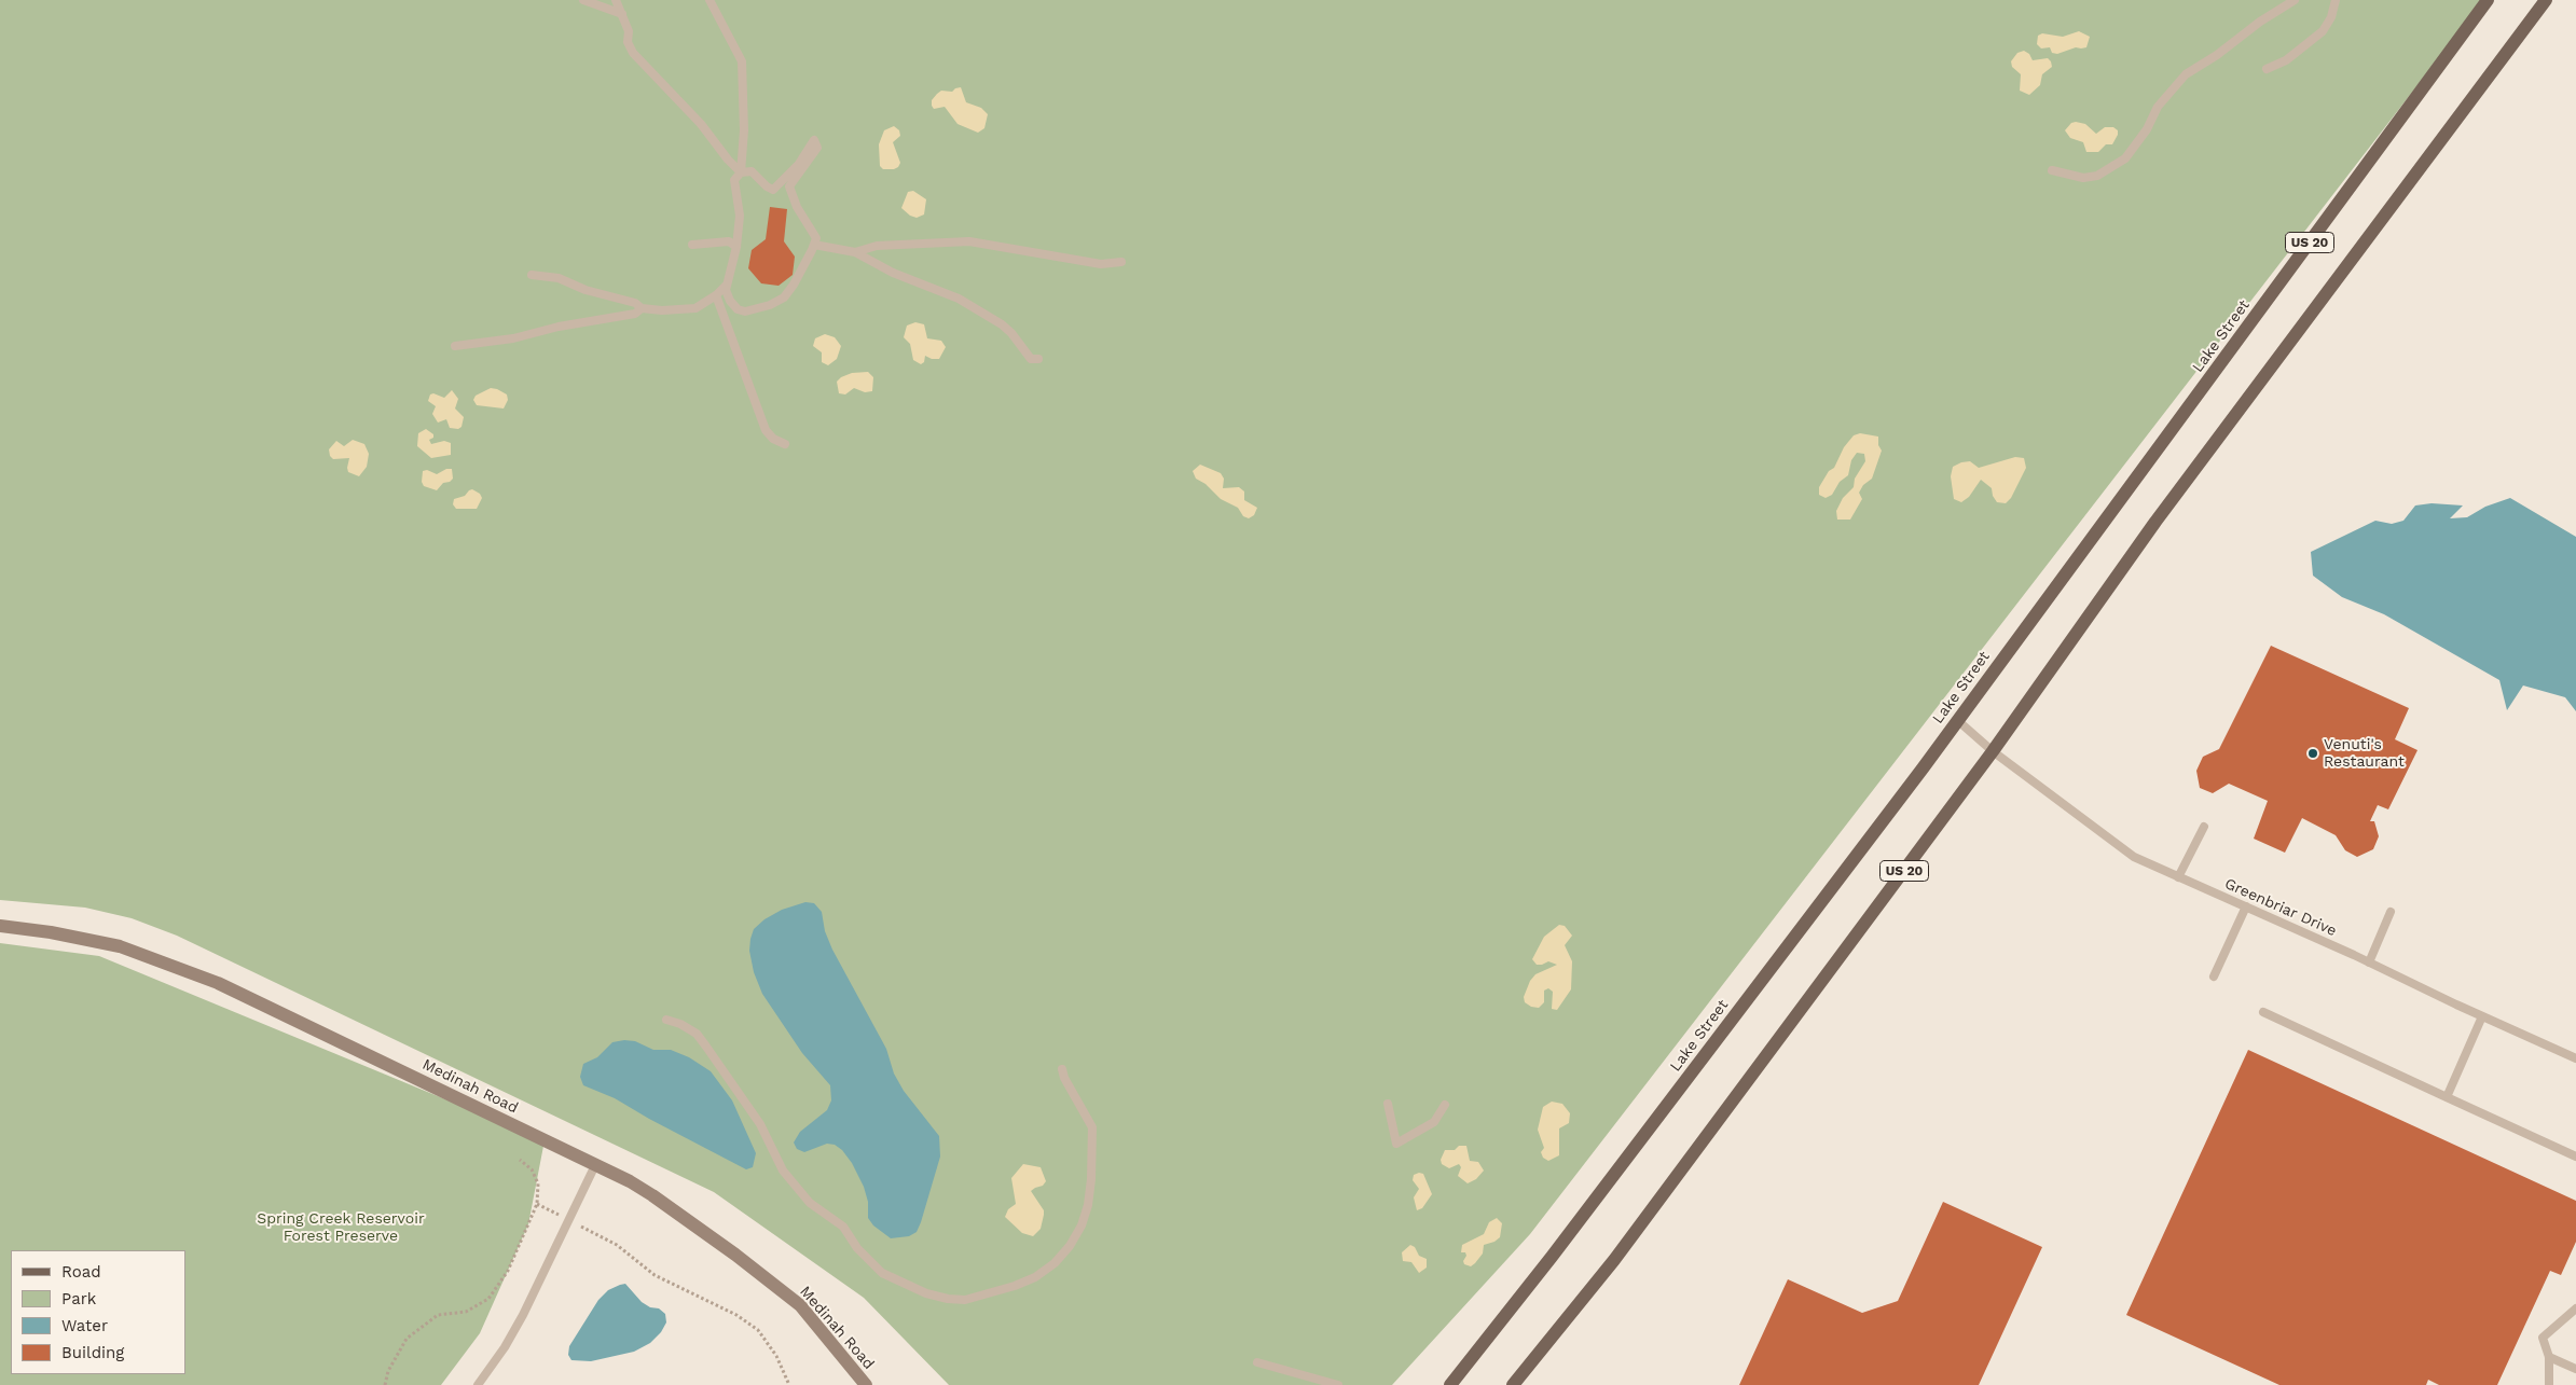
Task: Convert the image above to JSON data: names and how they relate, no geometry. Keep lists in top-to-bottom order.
{
  "streets": {
    "main road": ["US 20", "Lake Street", "Medinah Road"],
    "lane": ["Greenbriar Drive"]
  },
  "crossings": [
    ["US 20", "Greenbriar Drive"],
    ["Lake Street", "Greenbriar Drive"]
  ],
  "parks": ["Spring Creek Reservoir Forest Preserve"],
  "places": ["Venuti's Restaurant"],
  "legend": [
    "Road",
    "Park",
    "Water",
    "Building"
  ]
}
